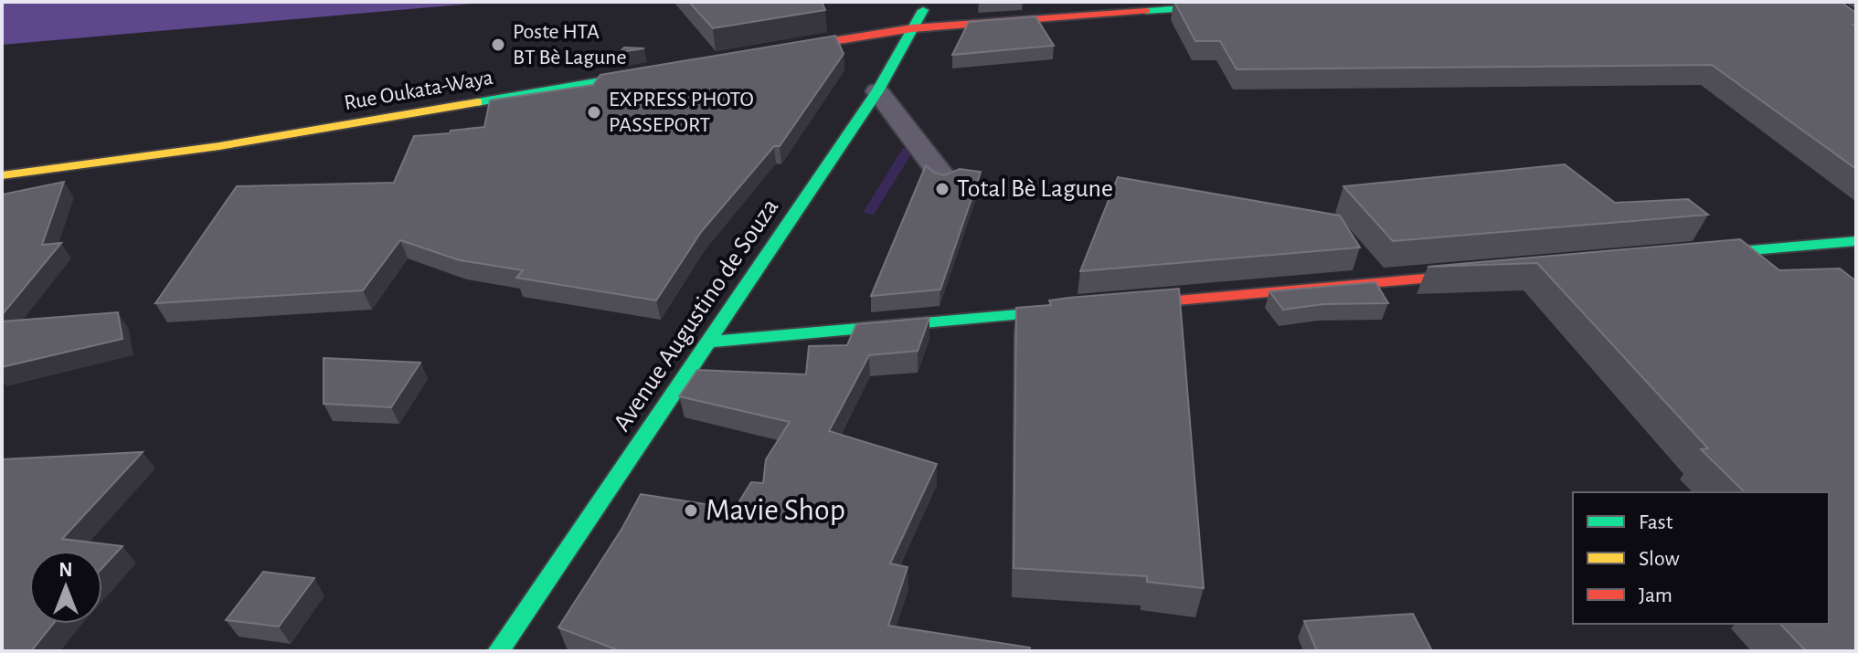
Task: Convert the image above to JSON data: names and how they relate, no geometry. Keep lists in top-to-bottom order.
{
  "streets": {
    "street": ["Rue Oukata-Waya", "Avenue Augustino de Souza"]
  },
  "places": [
    "Poste HTA BT Bè Lagune",
    "EXPRESS PHOTO PASSEPORT",
    "Total Bè Lagune",
    "Mavie Shop"
  ],
  "legend": ["Fast", "Slow", "Jam"],
  "north": "top"
}
